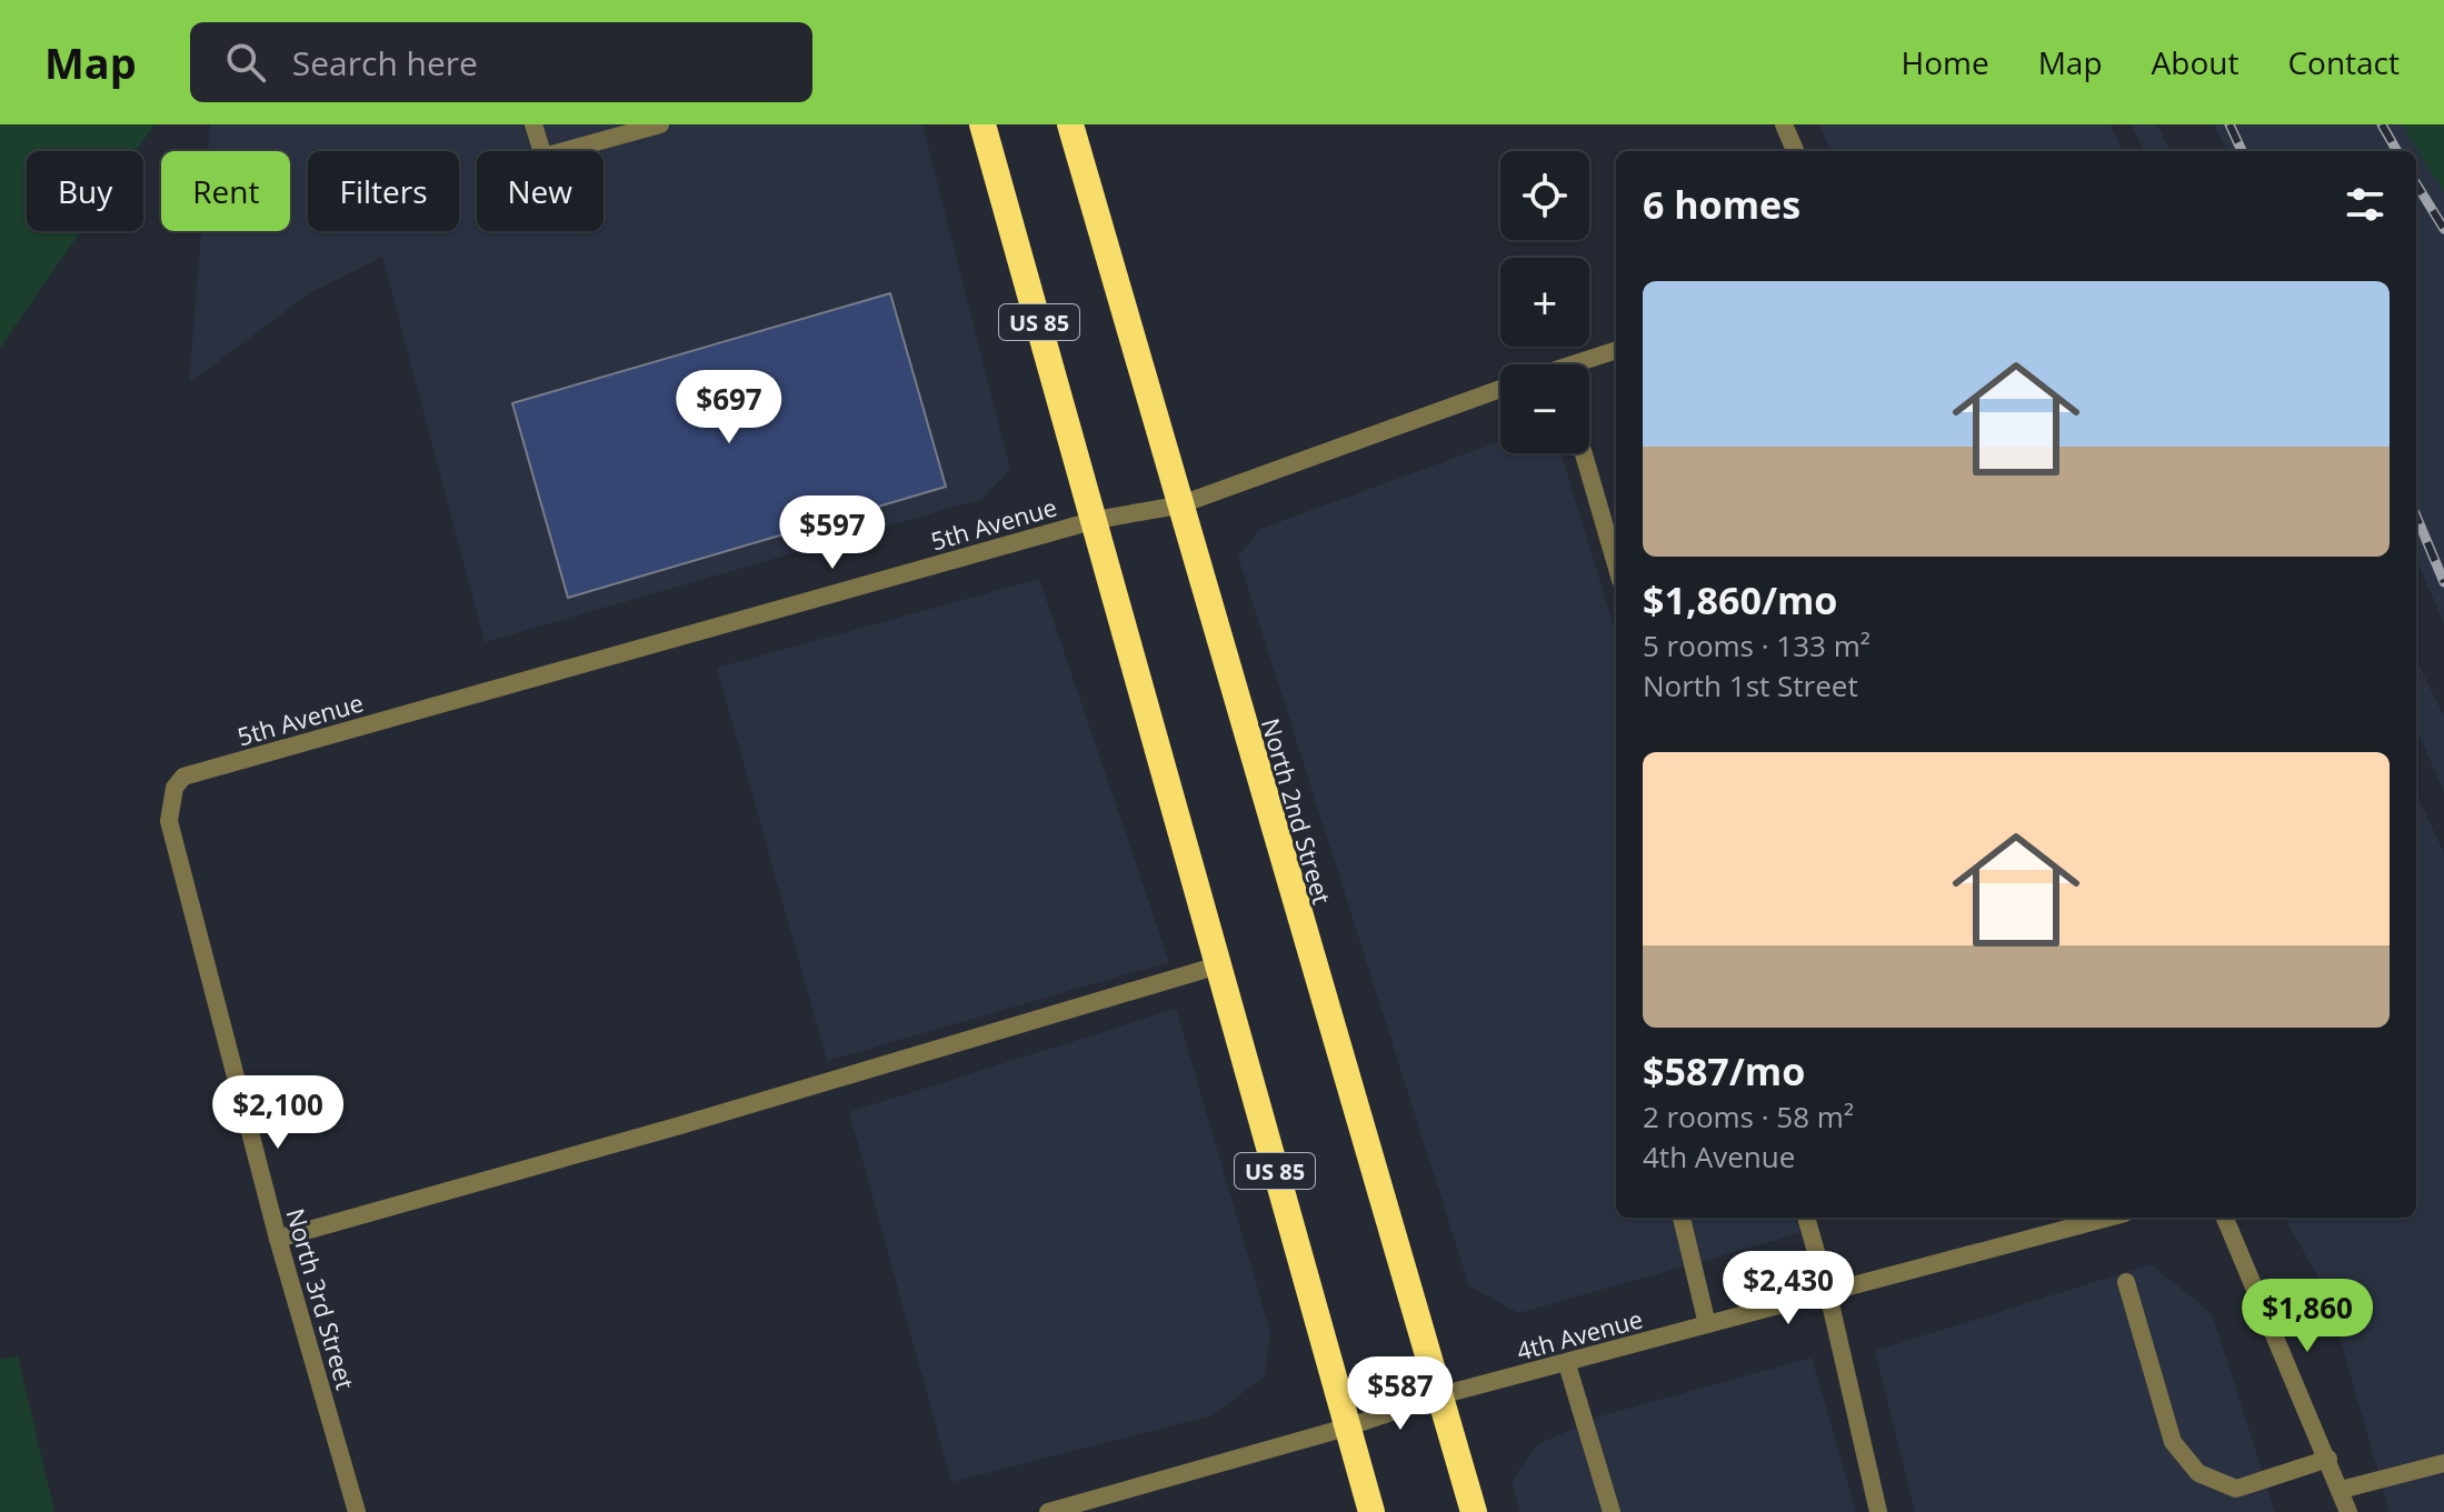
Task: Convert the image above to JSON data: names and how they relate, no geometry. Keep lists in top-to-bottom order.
{
  "streets": {
    "highway": ["US 85", "North 2nd Street"],
    "street": ["5th Avenue", "North 3rd Street", "4th Avenue"]
  },
  "crossings": [
    ["US 85", "5th Avenue"],
    ["US 85", "4th Avenue"],
    ["5th Avenue", "North 2nd Street"],
    ["5th Avenue", "North 3rd Street"],
    ["North 2nd Street", "4th Avenue"]
  ],
  "page": {
    "header": "Map",
    "search": "Search here",
    "nav": [
      "Home",
      "Map",
      "About",
      "Contact"
    ],
    "map_buttons": ["+", "−"],
    "chip": [
      "Buy",
      "Rent",
      "Filters",
      "New"
    ],
    "heading": "6 homes",
    "list": [
      {
        "name": "$1,860/mo",
        "note": "5 rooms · 133 m² · North 1st Street"
      },
      {
        "name": "$587/mo",
        "note": "2 rooms · 58 m² · 4th Avenue"
      }
    ],
    "price": [
      "$697",
      "$597",
      "$2,100",
      "$2,430",
      "$1,860",
      "$587"
    ]
  }
}
